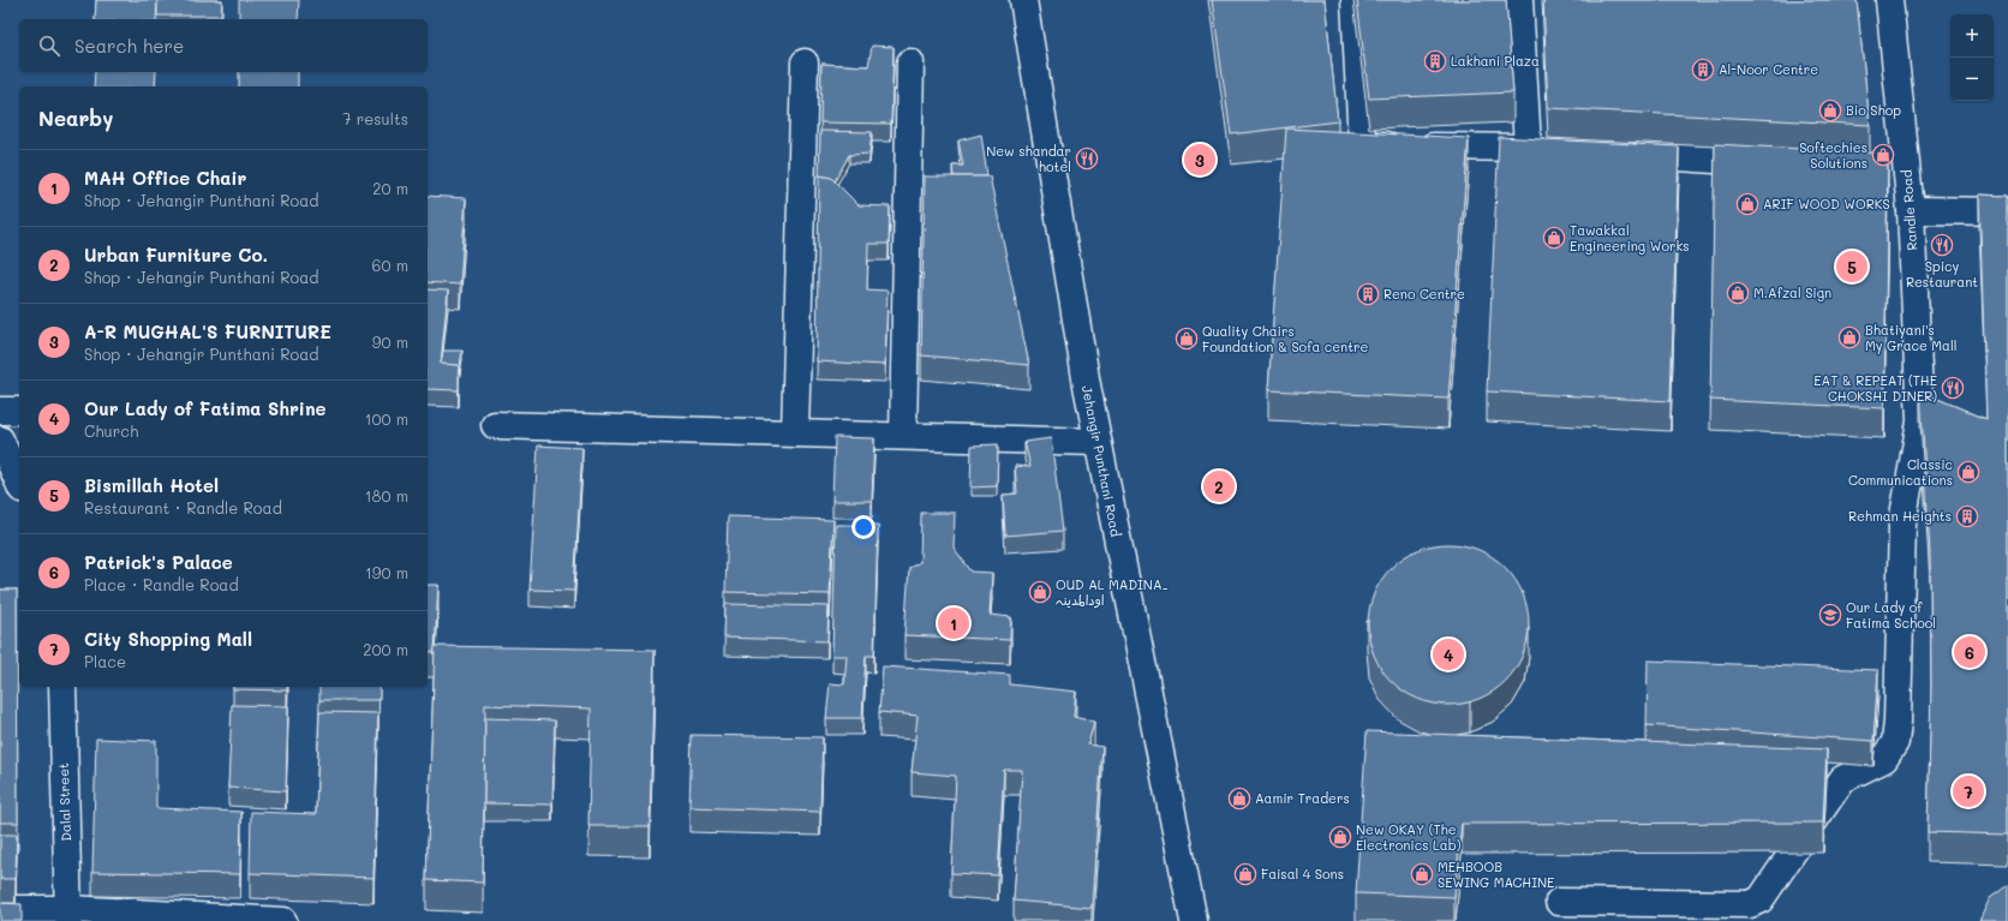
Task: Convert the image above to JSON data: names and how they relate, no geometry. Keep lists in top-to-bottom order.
{
  "streets": {
    "street": ["Randle Road", "Jehangir Punthani Road", "Dalal Street"]
  },
  "places": {
    "building": [
      "Lakhani Plaza",
      "Al-Noor Centre",
      "Reno Centre",
      "Rehman Heights"
    ],
    "shop": [
      "Bio Shop",
      "Softechies Solutions",
      "ARIF WOOD WORKS",
      "Tawakkal Engineering Works",
      "M.Afzal Sign",
      "Bhatiyani's My Grace Mall",
      "Quality Chairs Foundation & Sofa centre",
      "Classic Communications",
      "OUD AL MADINA۔ اودالمدینہ",
      "Aamir Traders",
      "New OKAY (The Electronics Lab)",
      "Faisal 4 Sons",
      "MEHBOOB SEWING MACHINE"
    ],
    "restaurant": ["New shandar hotel", "Spicy Restaurant", "EAT & REPEAT (THE CHOKSHI DINER)"],
    "school or university": ["Our Lady of Fatima School"]
  },
  "page": {
    "map_buttons": ["+", "−"],
    "search": "Search here",
    "heading": ["Nearby", "7 results"],
    "pins": [
      "3",
      "5",
      "2",
      "1",
      "6",
      "4",
      "7"
    ],
    "list": [
      {
        "mark": "1",
        "name": "MAH Office Chair",
        "note": "Shop · Jehangir Punthani Road",
        "value": "20 m"
      },
      {
        "mark": "2",
        "name": "Urban Furniture Co.",
        "note": "Shop · Jehangir Punthani Road",
        "value": "60 m"
      },
      {
        "mark": "3",
        "name": "A-R MUGHAL'S FURNITURE",
        "note": "Shop · Jehangir Punthani Road",
        "value": "90 m"
      },
      {
        "mark": "4",
        "name": "Our Lady of Fatima Shrine",
        "note": "Church",
        "value": "100 m"
      },
      {
        "mark": "5",
        "name": "Bismillah Hotel",
        "note": "Restaurant · Randle Road",
        "value": "180 m"
      },
      {
        "mark": "6",
        "name": "Patrick's Palace",
        "note": "Place · Randle Road",
        "value": "190 m"
      },
      {
        "mark": "7",
        "name": "City Shopping Mall",
        "note": "Place",
        "value": "200 m"
      }
    ]
  }
}
